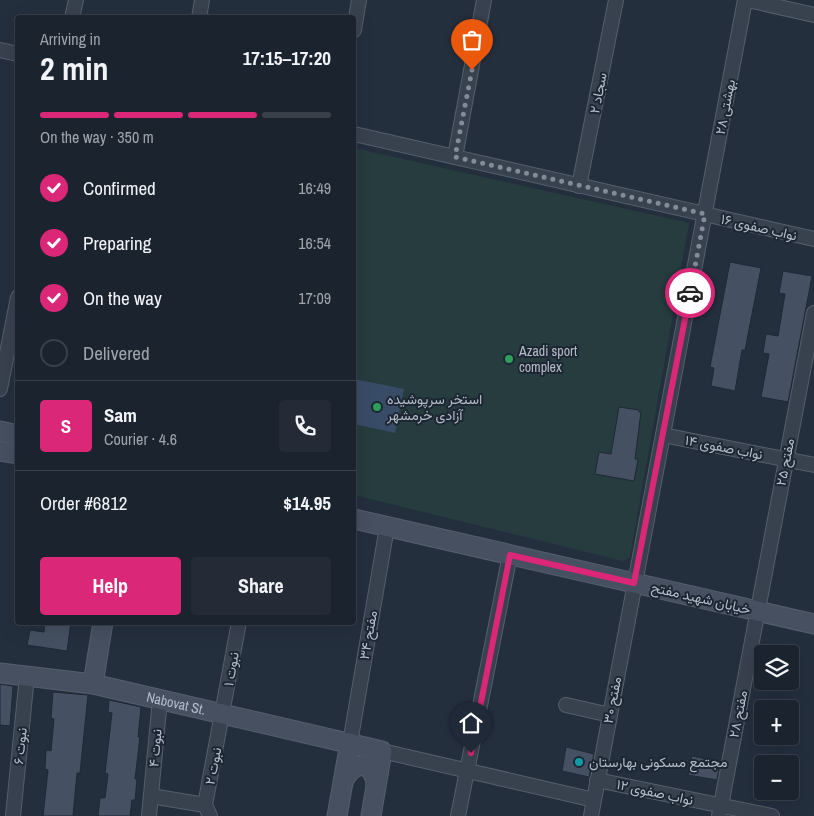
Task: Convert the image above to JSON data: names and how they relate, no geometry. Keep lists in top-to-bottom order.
{
  "streets": {
    "street": [
      "سجاد ۲",
      "بهشتی ۲۸",
      "نواب صفوی ۱۶",
      "نواب صفوی ۱۴",
      "مفتح ۲۵",
      "خیابان شهید مفتح",
      "مفتح ۳۴",
      "نبوت ۱",
      "مفتح ۳۰",
      "Nabovat St.",
      "مفتح ۲۸",
      "نبوت ۶",
      "نبوت ۴",
      "نبوت ۲",
      "نواب صفوی ۱۲"
    ]
  },
  "crossings": [
    ["سجاد ۲", "نواب صفوی ۱۶"],
    ["بهشتی ۲۸", "نواب صفوی ۱۶"],
    ["بهشتی ۲۸", "نواب صفوی ۱۴"],
    ["بهشتی ۲۸", "مفتح ۳۰"],
    ["نواب صفوی ۱۴", "مفتح ۲۵"],
    ["نواب صفوی ۱۴", "مفتح ۳۰"],
    ["مفتح ۲۵", "خیابان شهید مفتح"],
    ["مفتح ۲۵", "مفتح ۲۸"],
    ["خیابان شهید مفتح", "مفتح ۳۴"],
    ["خیابان شهید مفتح", "مفتح ۳۰"],
    ["خیابان شهید مفتح", "مفتح ۲۸"],
    ["مفتح ۳۴", "Nabovat St."],
    ["نبوت ۱", "Nabovat St."],
    ["نبوت ۱", "نبوت ۲"],
    ["مفتح ۳۰", "نواب صفوی ۱۲"],
    ["Nabovat St.", "نبوت ۶"],
    ["Nabovat St.", "نبوت ۴"],
    ["Nabovat St.", "نبوت ۲"],
    ["مفتح ۲۸", "نواب صفوی ۱۲"]
  ],
  "places": ["Azadi sport complex", "استخر سرپوشیده آزادی خرمشهر", "مجتمع مسکونی بهارستان"],
  "page": {
    "heading": ["2 min", "Arriving in", "17:15–17:20"],
    "panel": [
      "Sam",
      "Courier · 4.6",
      "Order #6812",
      "$14.95"
    ],
    "bar": "On the way · 350 m",
    "list": [
      ["Confirmed", "16:49"],
      ["Preparing", "16:54"],
      ["On the way", "17:09"],
      "Delivered"
    ],
    "round": "S",
    "buttons": ["Help", "Share"],
    "map_buttons": ["+", "−"]
  }
}
